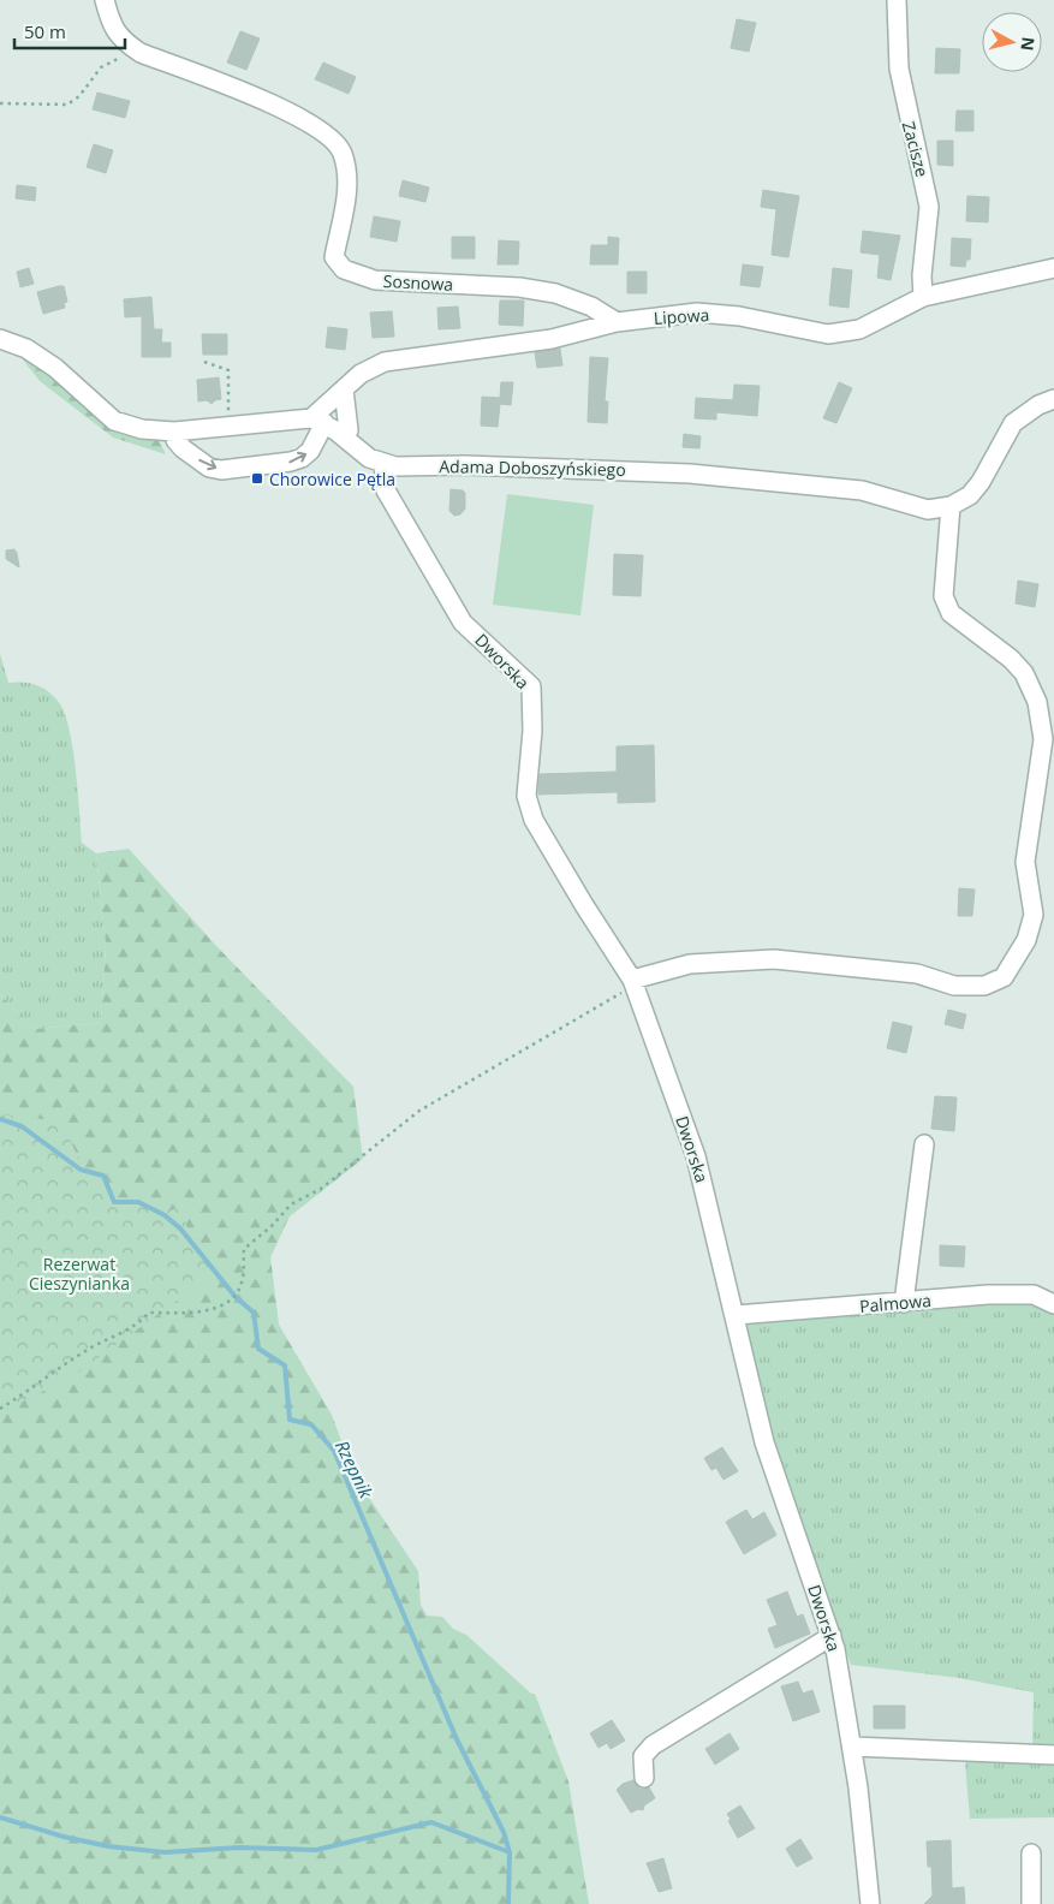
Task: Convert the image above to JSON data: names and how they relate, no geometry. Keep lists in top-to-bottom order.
{
  "streets": {
    "street": [
      "Zacisze",
      "Sosnowa",
      "Lipowa",
      "Adama Doboszyńskiego",
      "Dworska",
      "Palmowa"
    ]
  },
  "crossings": [
    ["Zacisze", "Lipowa"],
    ["Sosnowa", "Lipowa"],
    ["Lipowa", "Adama Doboszyńskiego"],
    ["Adama Doboszyńskiego", "Dworska"],
    ["Dworska", "Palmowa"]
  ],
  "water": ["Rzepnik"],
  "parks": ["Rezerwat Cieszynianka"],
  "places": {
    "transit": ["Chorowice Pętla"]
  },
  "scale_bar": "50 m",
  "north": "right"
}
